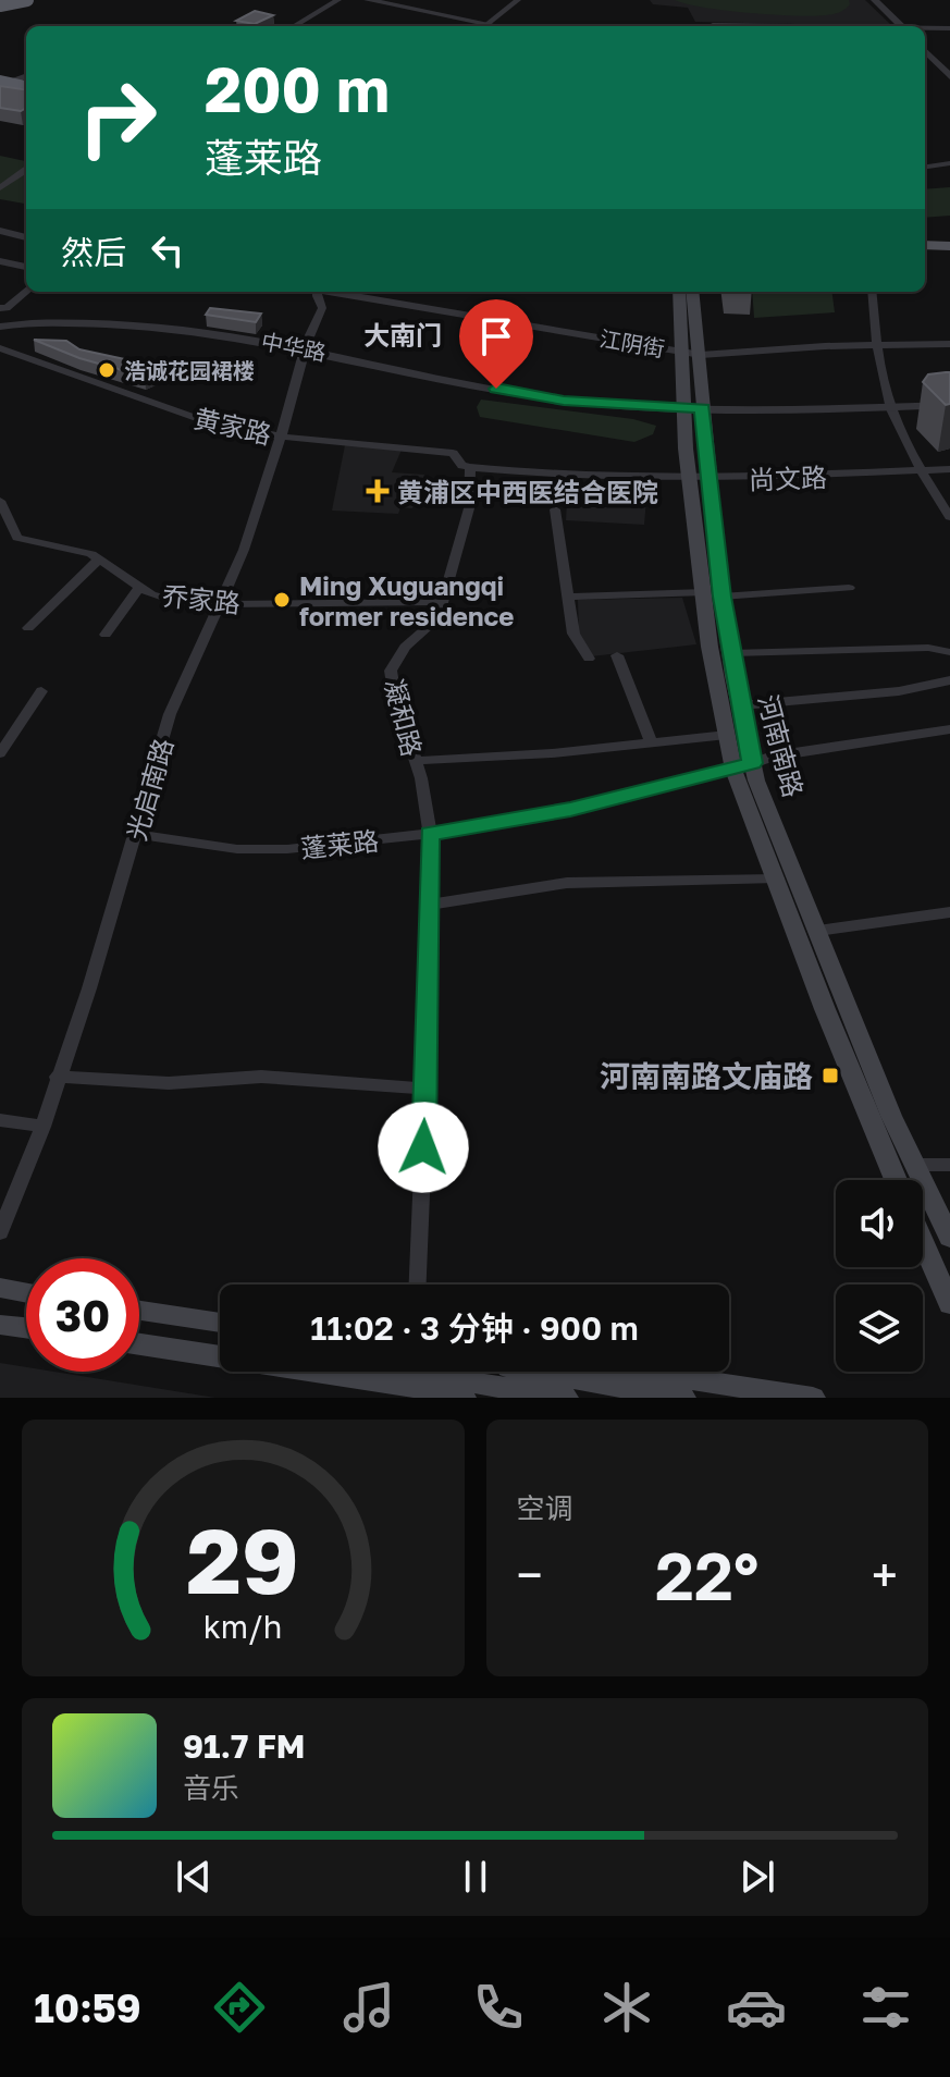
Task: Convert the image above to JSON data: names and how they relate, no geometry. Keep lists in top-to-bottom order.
{
  "streets": {
    "main road": ["河南南路"],
    "street": [
      "江阴街",
      "中华路",
      "黄家路",
      "尚文路",
      "乔家路",
      "凝和路",
      "光启南路",
      "蓬莱路"
    ]
  },
  "crossings": [
    ["江阴街", "河南南路"],
    ["中华路", "河南南路"],
    ["中华路", "光启南路"],
    ["黄家路", "尚文路"],
    ["黄家路", "凝和路"],
    ["黄家路", "光启南路"],
    ["尚文路", "凝和路"],
    ["尚文路", "河南南路"],
    ["乔家路", "凝和路"],
    ["乔家路", "光启南路"],
    ["凝和路", "蓬莱路"],
    ["河南南路", "蓬莱路"],
    ["光启南路", "蓬莱路"]
  ],
  "districts": ["大南门"],
  "places": {
    "other": ["浩诚花园裙楼", "Ming Xuguangqi former residence"],
    "health": ["黄浦区中西医结合医院"],
    "transit": ["河南南路文庙路"]
  },
  "page": {
    "turn": ["200 m", "蓬莱路"],
    "then": "然后",
    "limit": "30",
    "trip": "11:02 · 3 分钟 · 900 m",
    "tile": "空调",
    "heat": ["−", "22°", "+"],
    "song": ["91.7 FM", "音乐"],
    "tabs": "10:59",
    "gauge": ["29", "km/h"]
  }
}
